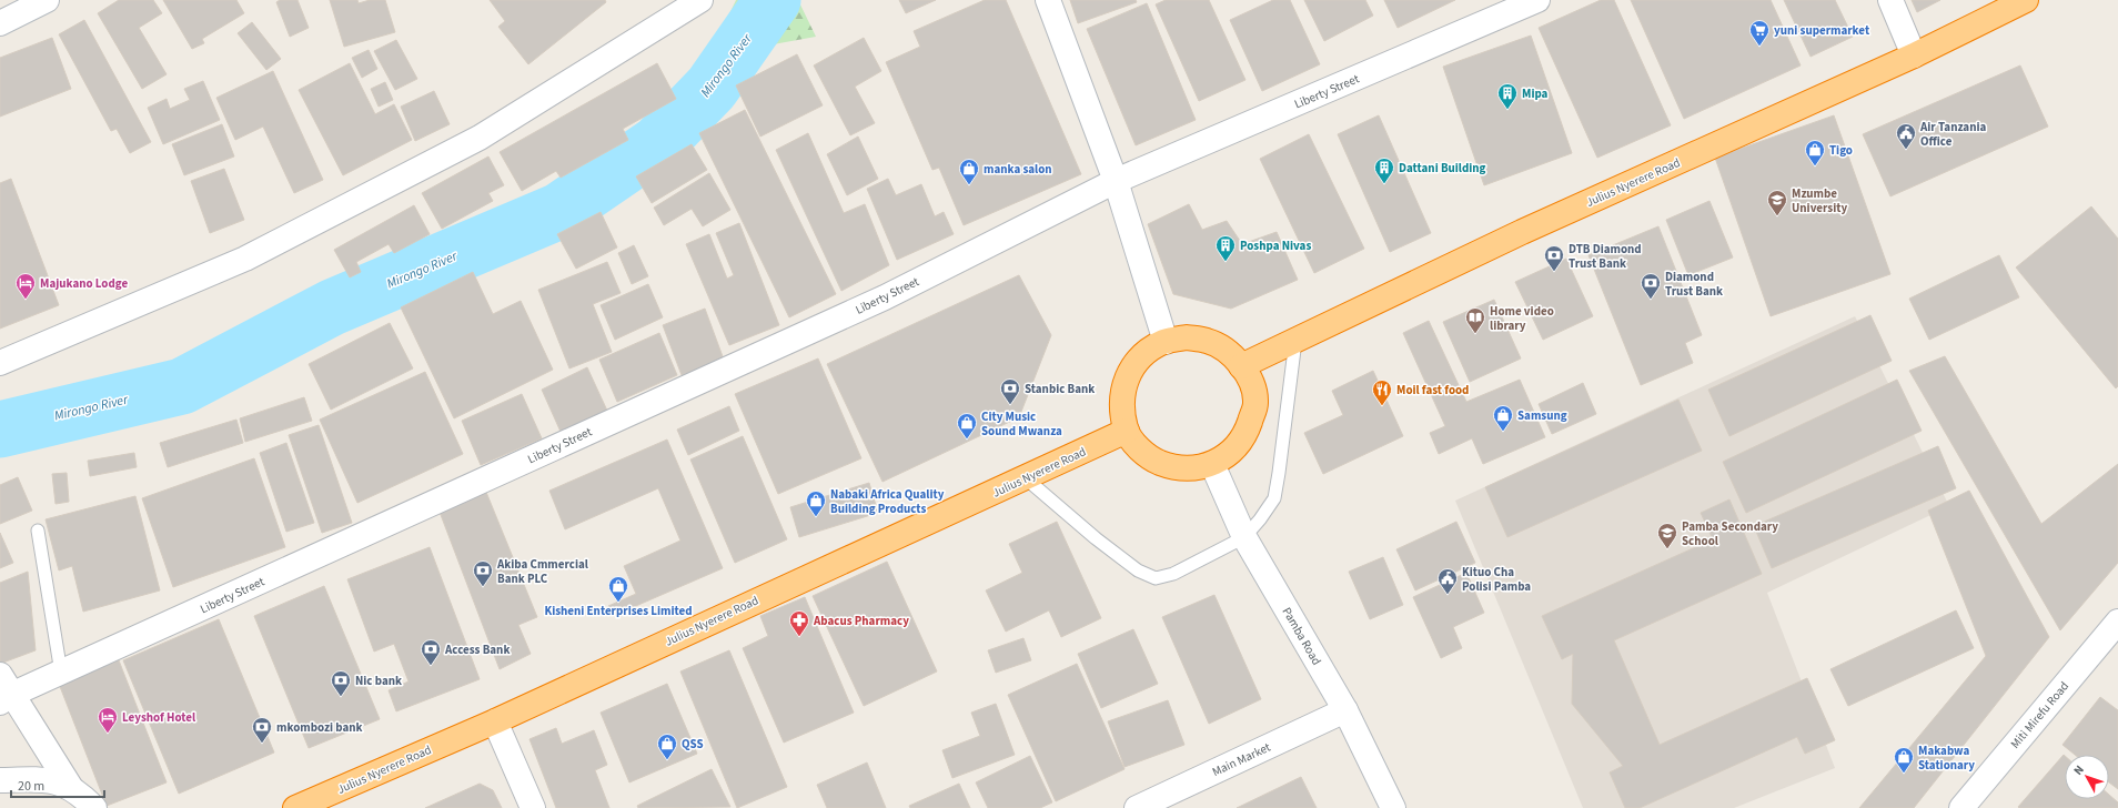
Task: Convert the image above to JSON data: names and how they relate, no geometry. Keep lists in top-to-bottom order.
{
  "streets": {
    "highway": ["Julius Nyerere Road"],
    "street": [
      "Liberty Street",
      "Pamba Road",
      "Miti Mirefu Road",
      "Main Market"
    ]
  },
  "crossings": [
    ["Julius Nyerere Road", "Pamba Road"],
    ["Pamba Road", "Main Market"]
  ],
  "water": ["Mirongo River"],
  "places": {
    "supermarket": ["yuni supermarket"],
    "building": ["Mipa", "Dattani Building", "Poshpa Nivas"],
    "public building": ["Air Tanzania Office", "Kituo Cha Polisi Pamba"],
    "shop": [
      "Tigo",
      "manka salon",
      "Samsung",
      "City Music Sound Mwanza",
      "Nabaki Africa Quality Building Products",
      "Kisheni Enterprises Limited",
      "QSS",
      "Makabwa Stationary"
    ],
    "school or university": ["Mzumbe University", "Pamba Secondary School"],
    "bank": [
      "DTB Diamond Trust Bank",
      "Diamond Trust Bank",
      "Stanbic Bank",
      "Akiba Cmmercial Bank PLC",
      "Access Bank",
      "Nic bank",
      "mkombozi bank"
    ],
    "hotel": ["Majukano Lodge", "Leyshof Hotel"],
    "library": ["Home video library"],
    "restaurant": ["Moil fast food"],
    "pharmacy": ["Abacus Pharmacy"]
  },
  "scale_bar": "20 m",
  "north": "top left"
}
